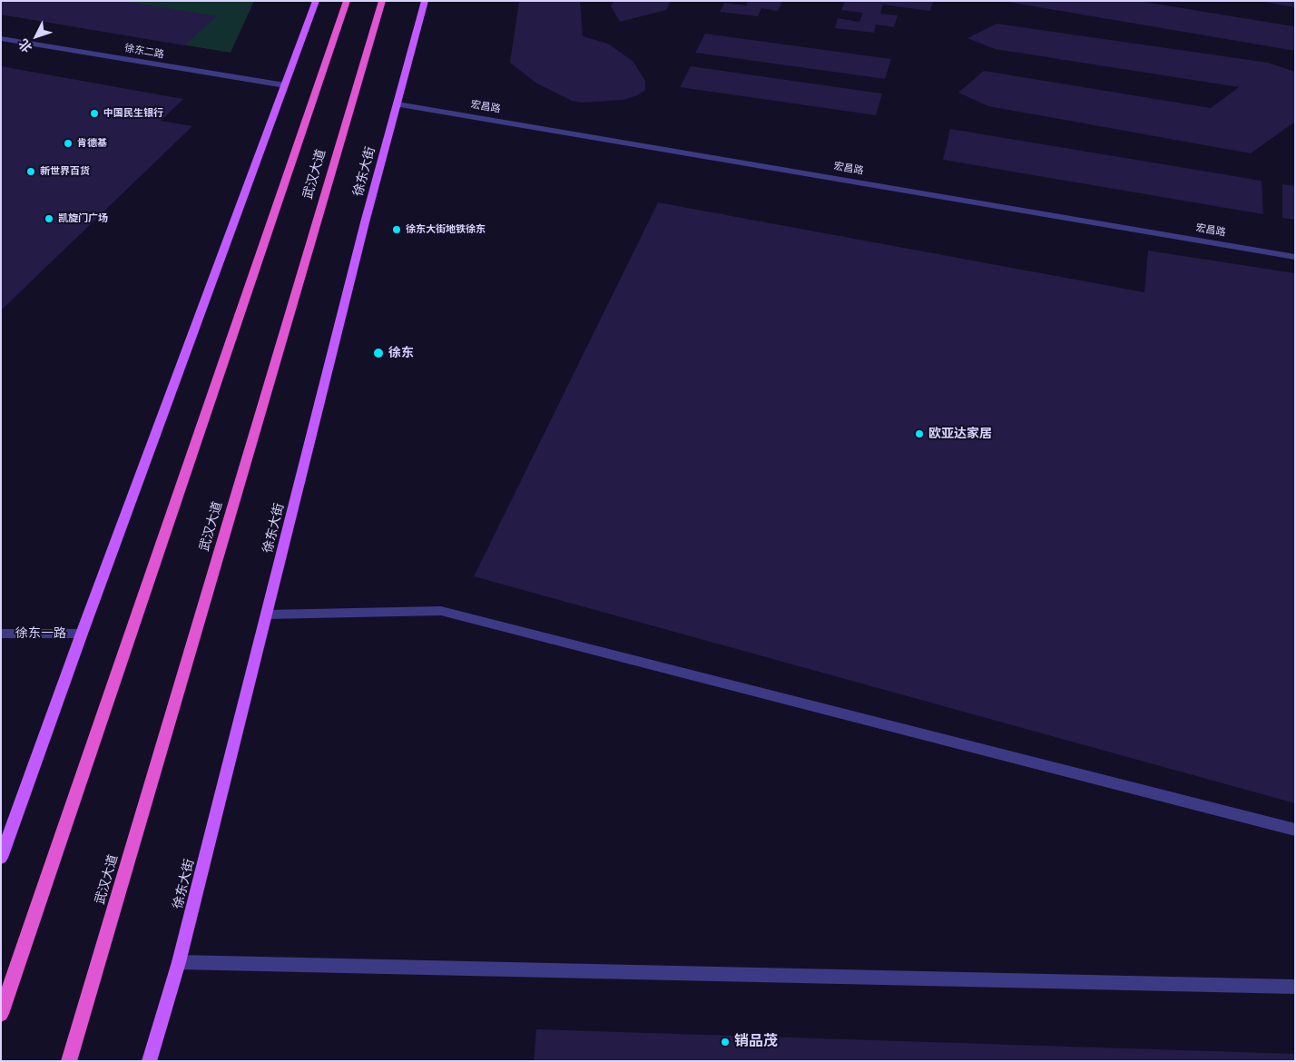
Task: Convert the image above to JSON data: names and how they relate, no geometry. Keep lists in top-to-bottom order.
{
  "streets": {
    "highway": ["武汉大道"],
    "main road": ["徐东大街"],
    "street": ["徐东二路", "宏昌路", "徐东一路"]
  },
  "crossings": [
    ["宏昌路", "徐东大街"]
  ],
  "places": [
    "中国民生银行",
    "肯德基",
    "新世界百货",
    "凯旋门广场",
    "徐东大街地铁徐东",
    "徐东",
    "欧亚达家居",
    "销品茂"
  ],
  "north": "bottom left"
}
